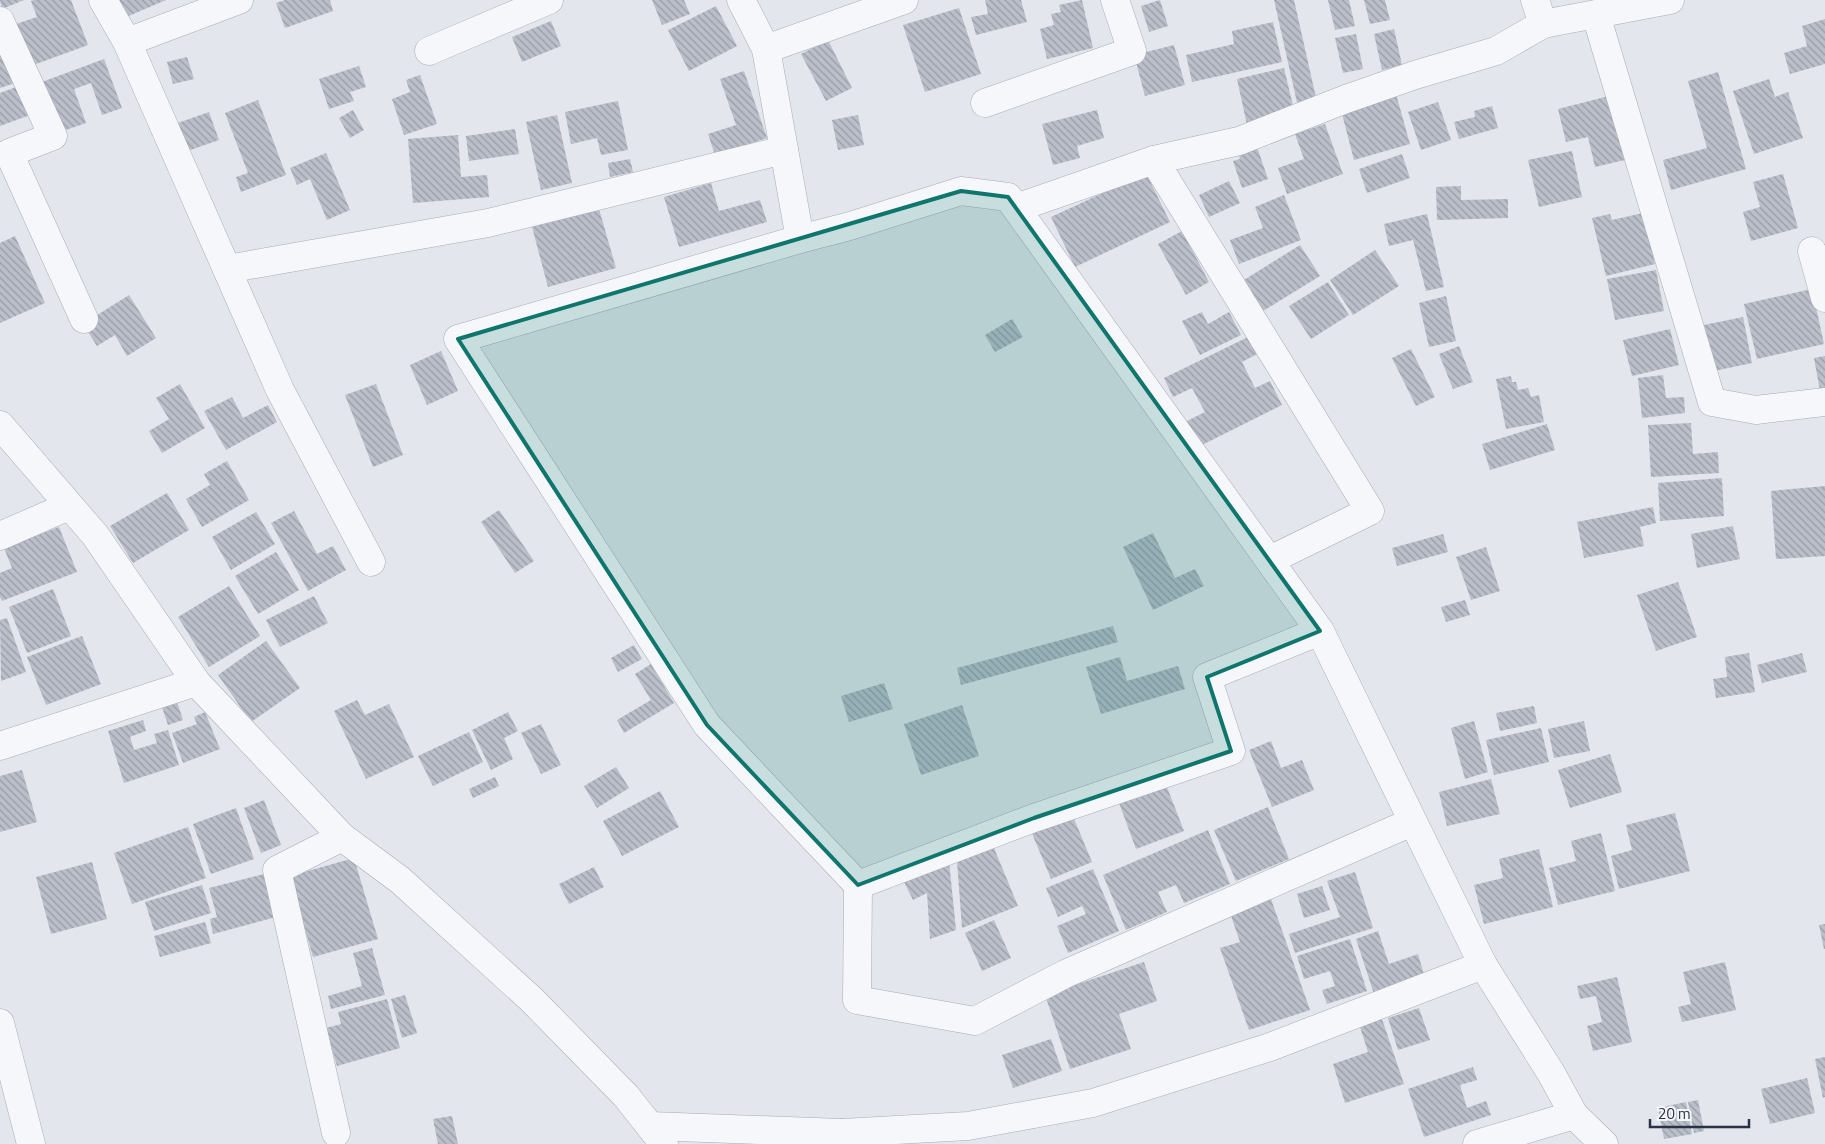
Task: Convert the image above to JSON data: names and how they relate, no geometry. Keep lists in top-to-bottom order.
{
  "scale_bar": "20 m"
}
